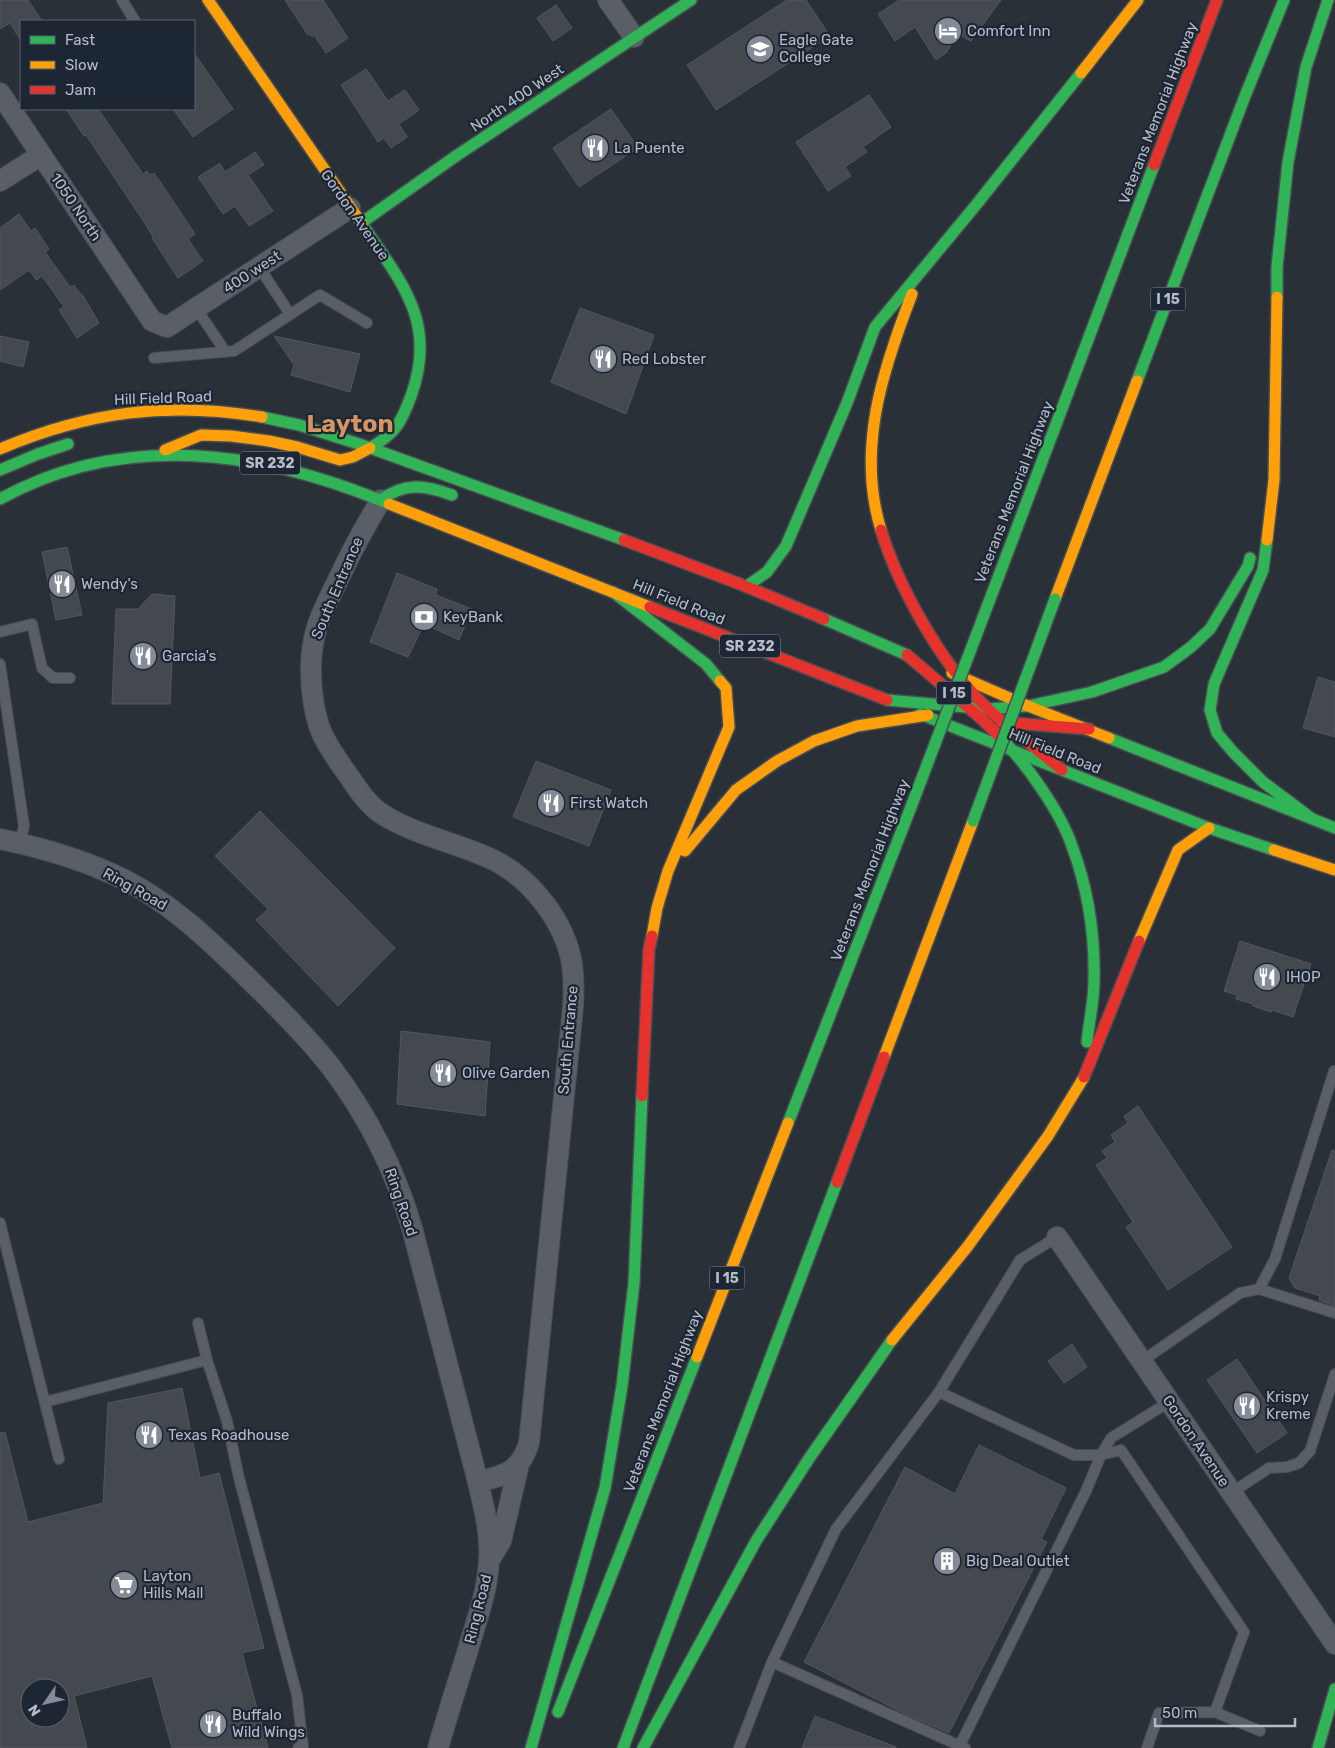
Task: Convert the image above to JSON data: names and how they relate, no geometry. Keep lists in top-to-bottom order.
{
  "streets": {
    "main road": [
      "North 400 West",
      "Veterans Memorial Highway",
      "Gordon Avenue",
      "I 15",
      "Hill Field Road",
      "SR 232"
    ],
    "street": [
      "1050 North",
      "400 west",
      "South Entrance",
      "Ring Road"
    ]
  },
  "crossings": [
    ["North 400 West", "Gordon Avenue"],
    ["North 400 West", "400 west"],
    ["1050 North", "400 west"],
    ["Gordon Avenue", "400 west"],
    ["Gordon Avenue", "Hill Field Road"],
    ["Hill Field Road", "South Entrance"],
    ["South Entrance", "Ring Road"]
  ],
  "districts": ["Layton"],
  "places": {
    "hotel": ["Comfort Inn"],
    "school or university": ["Eagle Gate College"],
    "restaurant": [
      "La Puente",
      "Red Lobster",
      "Wendy's",
      "Garcia's",
      "First Watch",
      "IHOP",
      "Olive Garden",
      "Krispy Kreme",
      "Texas Roadhouse",
      "Buffalo Wild Wings"
    ],
    "bank": ["KeyBank"],
    "building": ["Big Deal Outlet"],
    "supermarket": ["Layton Hills Mall"]
  },
  "legend": ["Fast", "Slow", "Jam"],
  "scale_bar": "50 m",
  "north": "bottom left"
}
